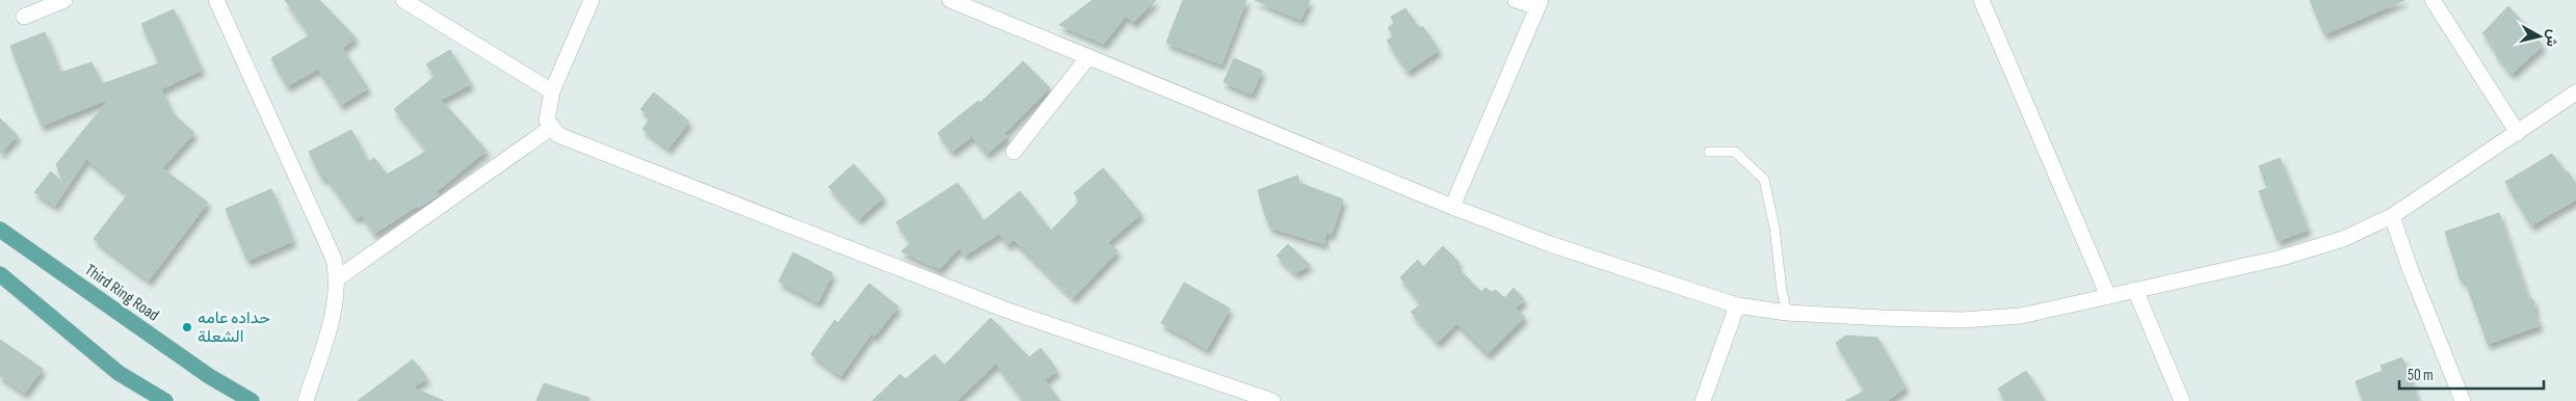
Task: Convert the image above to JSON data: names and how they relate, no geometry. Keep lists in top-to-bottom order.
{
  "streets": {
    "main road": ["Third Ring Road"]
  },
  "places": ["حداده عامه الشعلة"],
  "scale_bar": "50 m",
  "north": "right"
}
